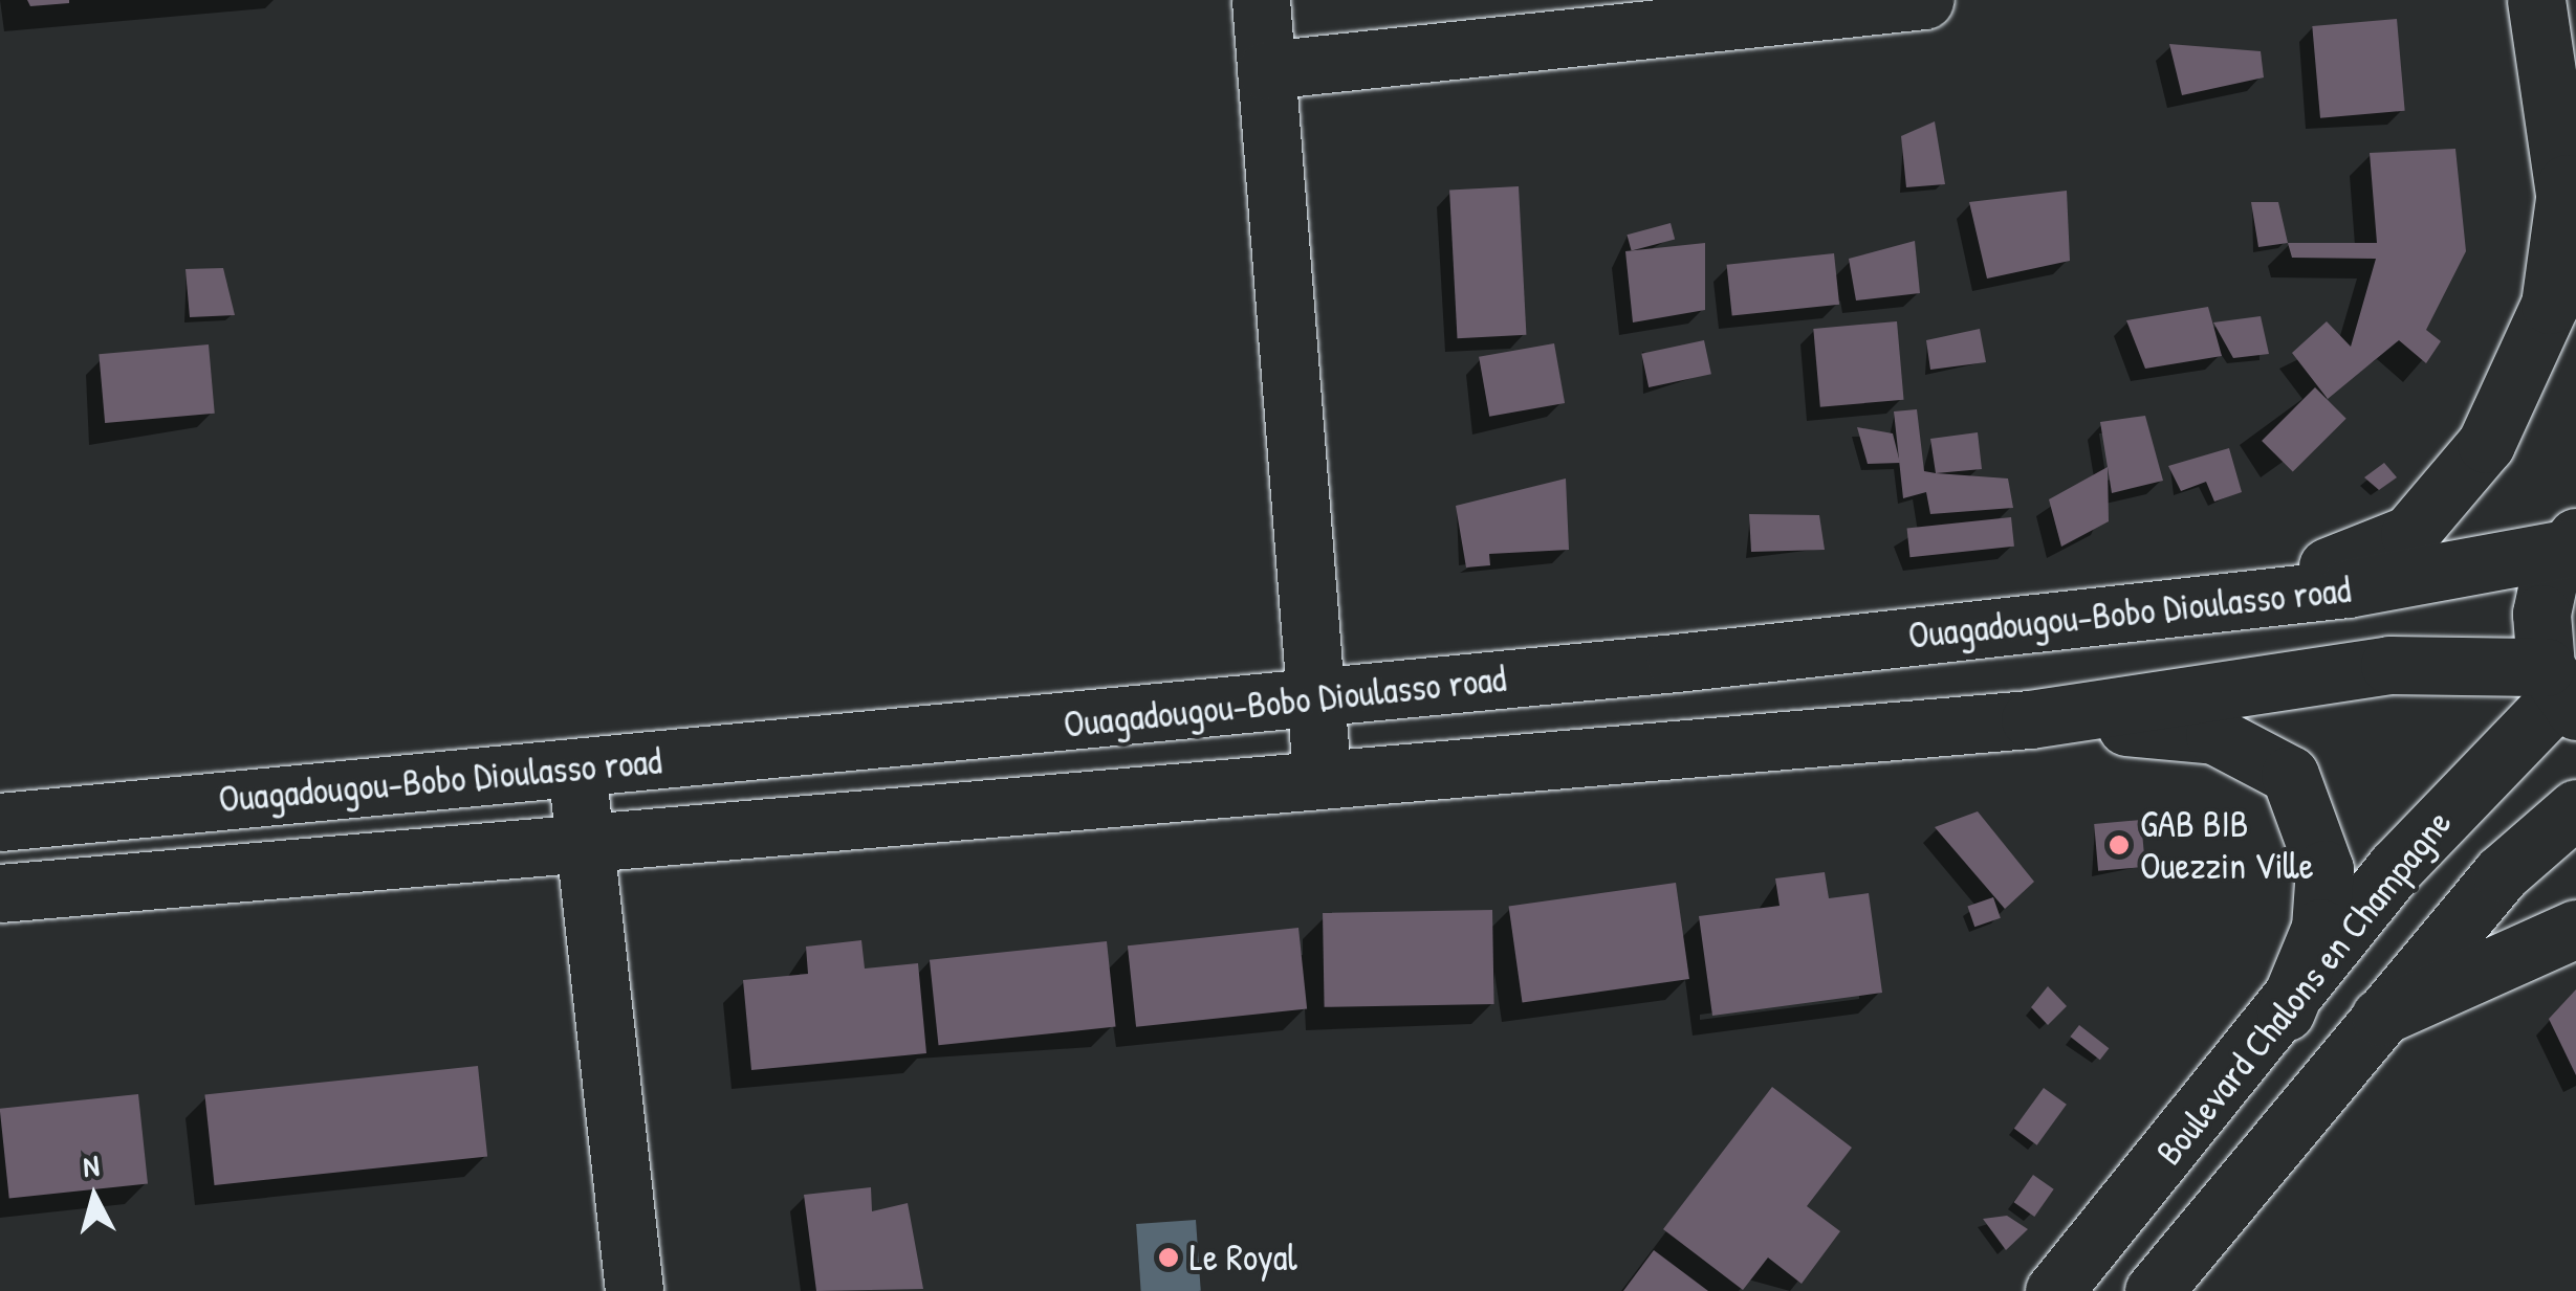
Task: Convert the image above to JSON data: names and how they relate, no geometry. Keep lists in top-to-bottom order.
{
  "streets": {
    "main road": ["Ouagadougou-Bobo Dioulasso road", "Boulevard Chalons en Champagne"]
  },
  "crossings": [
    ["Ouagadougou-Bobo Dioulasso road", "Boulevard Chalons en Champagne"]
  ],
  "places": ["GAB BIB Ouezzin Ville", "Le Royal"],
  "north": "top"
}
